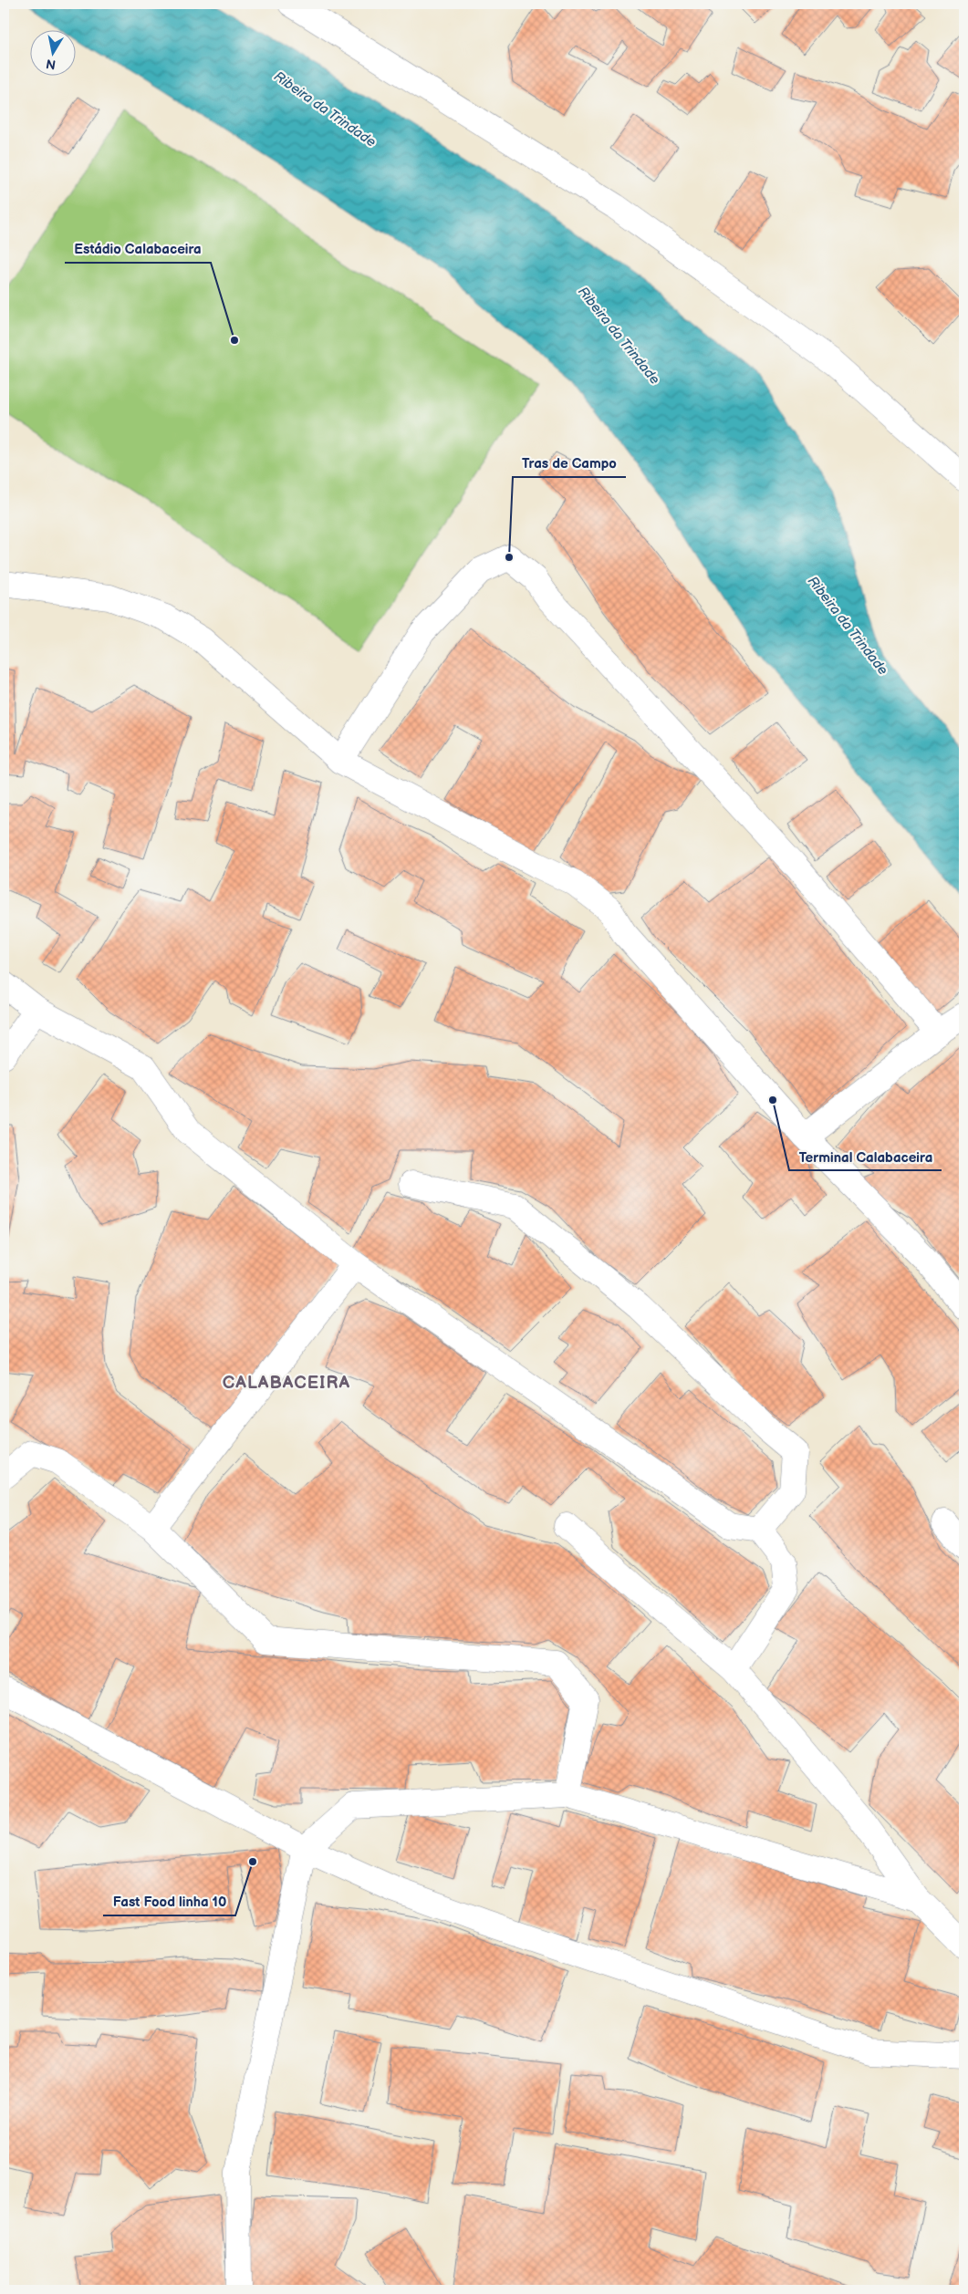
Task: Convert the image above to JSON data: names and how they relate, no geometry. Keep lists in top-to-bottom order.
{
  "districts": ["CALABACEIRA"],
  "water": ["Ribeira da Trindade"],
  "places": [
    "Estádio Calabaceira",
    "Tras de Campo",
    "Terminal Calabaceira",
    "Fast Food linha 10"
  ],
  "north": "bottom"
}
